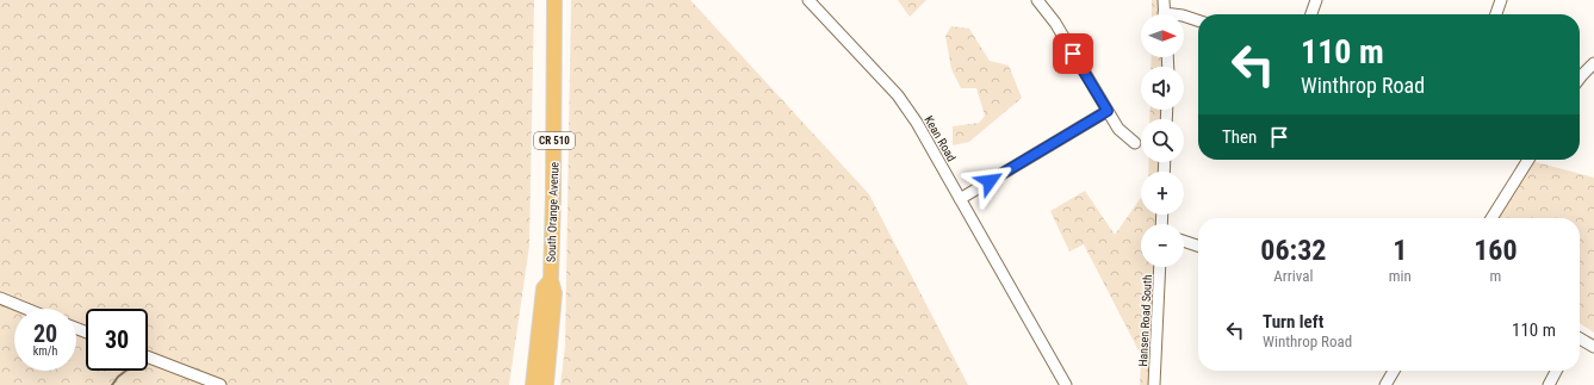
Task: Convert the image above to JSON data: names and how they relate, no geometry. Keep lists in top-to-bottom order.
{
  "streets": {
    "main road": ["CR 510", "South Orange Avenue"],
    "street": ["Kean Road", "Hansen Road South"]
  },
  "north": "right",
  "page": {
    "map_buttons": ["+", "−"],
    "turn": ["110 m", "Winthrop Road"],
    "then": "Then",
    "eta": [
      "06:32",
      "Arrival",
      "1",
      "min",
      "160",
      "m"
    ],
    "list": [
      {
        "name": "Turn left",
        "note": "Winthrop Road",
        "value": "110 m"
      }
    ],
    "speed": "20 km/h",
    "limit": "30"
  }
}
